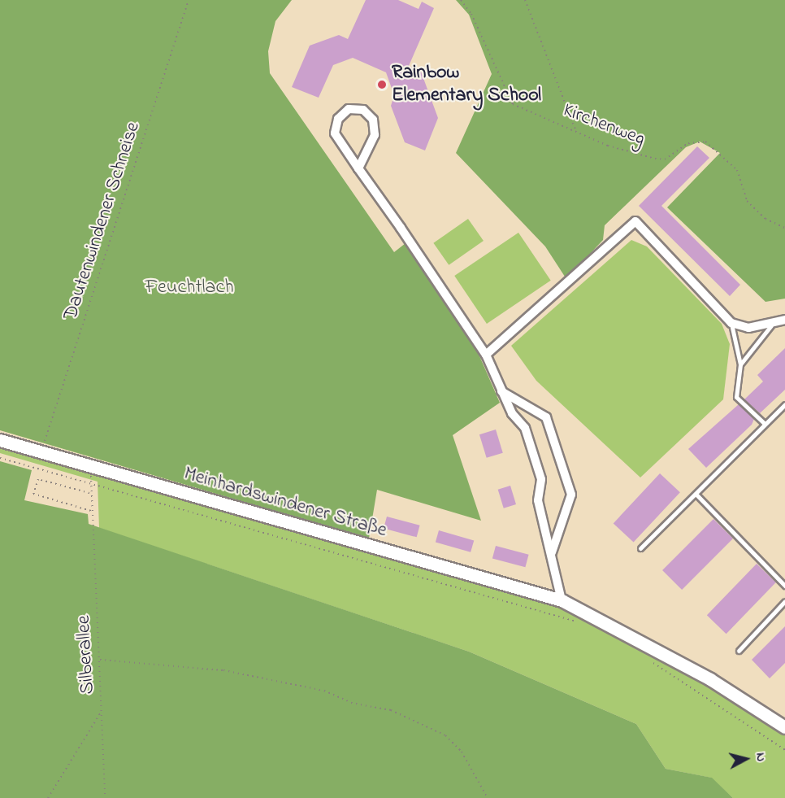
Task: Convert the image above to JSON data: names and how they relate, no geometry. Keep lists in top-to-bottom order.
{
  "streets": {
    "street": ["Meinhardswindener Straße"],
    "path": ["Kirchenweg", "Dautenwindener Schneise", "Silberallee"]
  },
  "crossings": [
    ["Dautenwindener Schneise", "Meinhardswindener Straße"],
    ["Meinhardswindener Straße", "Silberallee"]
  ],
  "parks": ["Feuchtlach"],
  "places": ["Rainbow Elementary School"],
  "north": "right"
}
